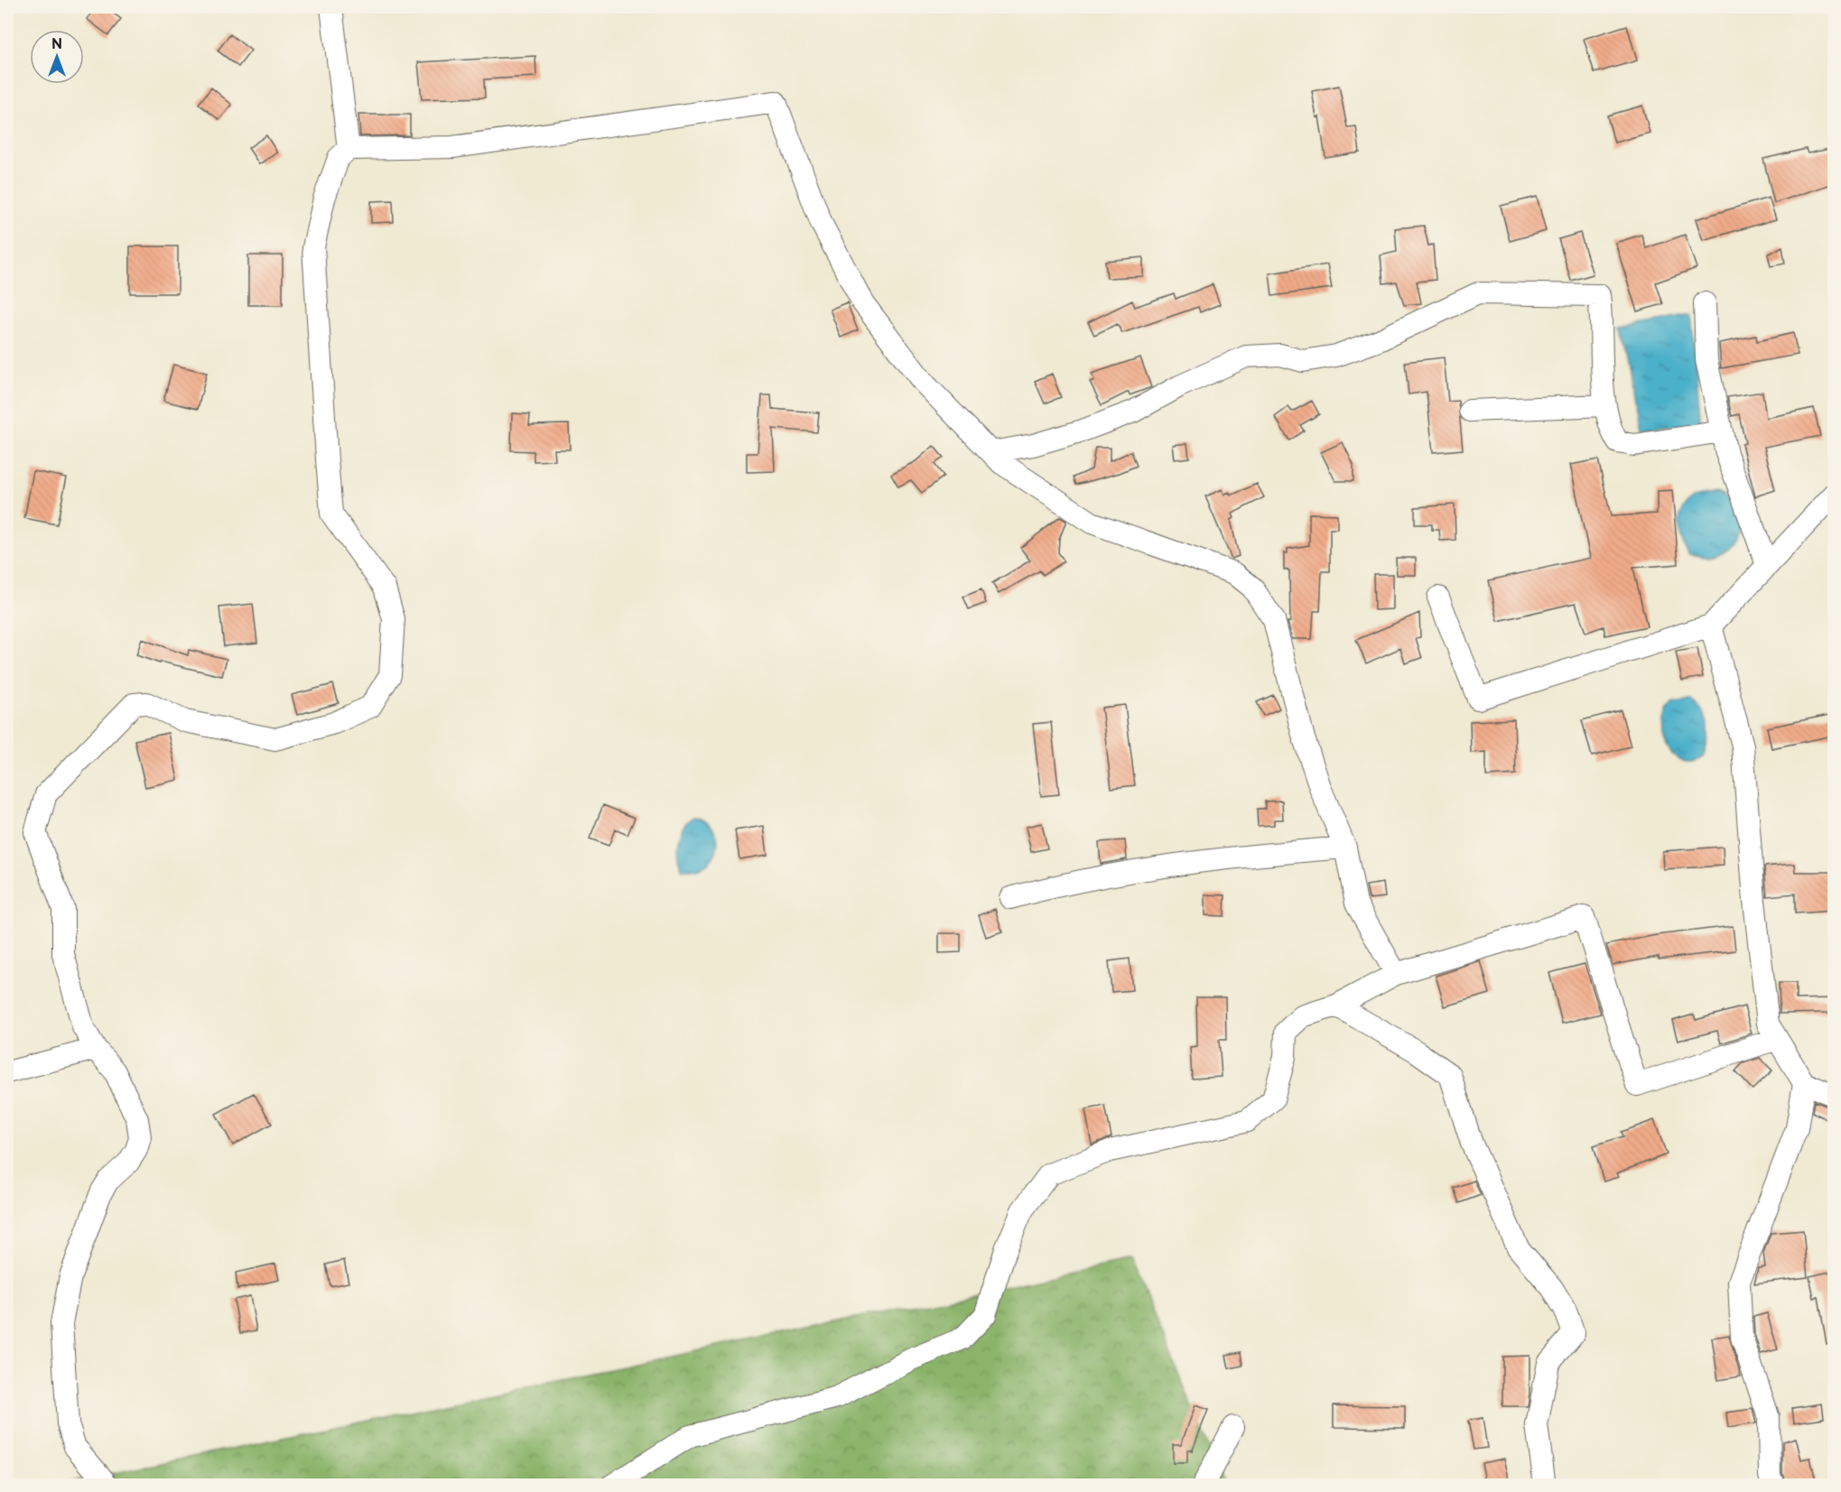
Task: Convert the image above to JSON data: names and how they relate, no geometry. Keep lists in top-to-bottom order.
{
  "north": "top"
}
